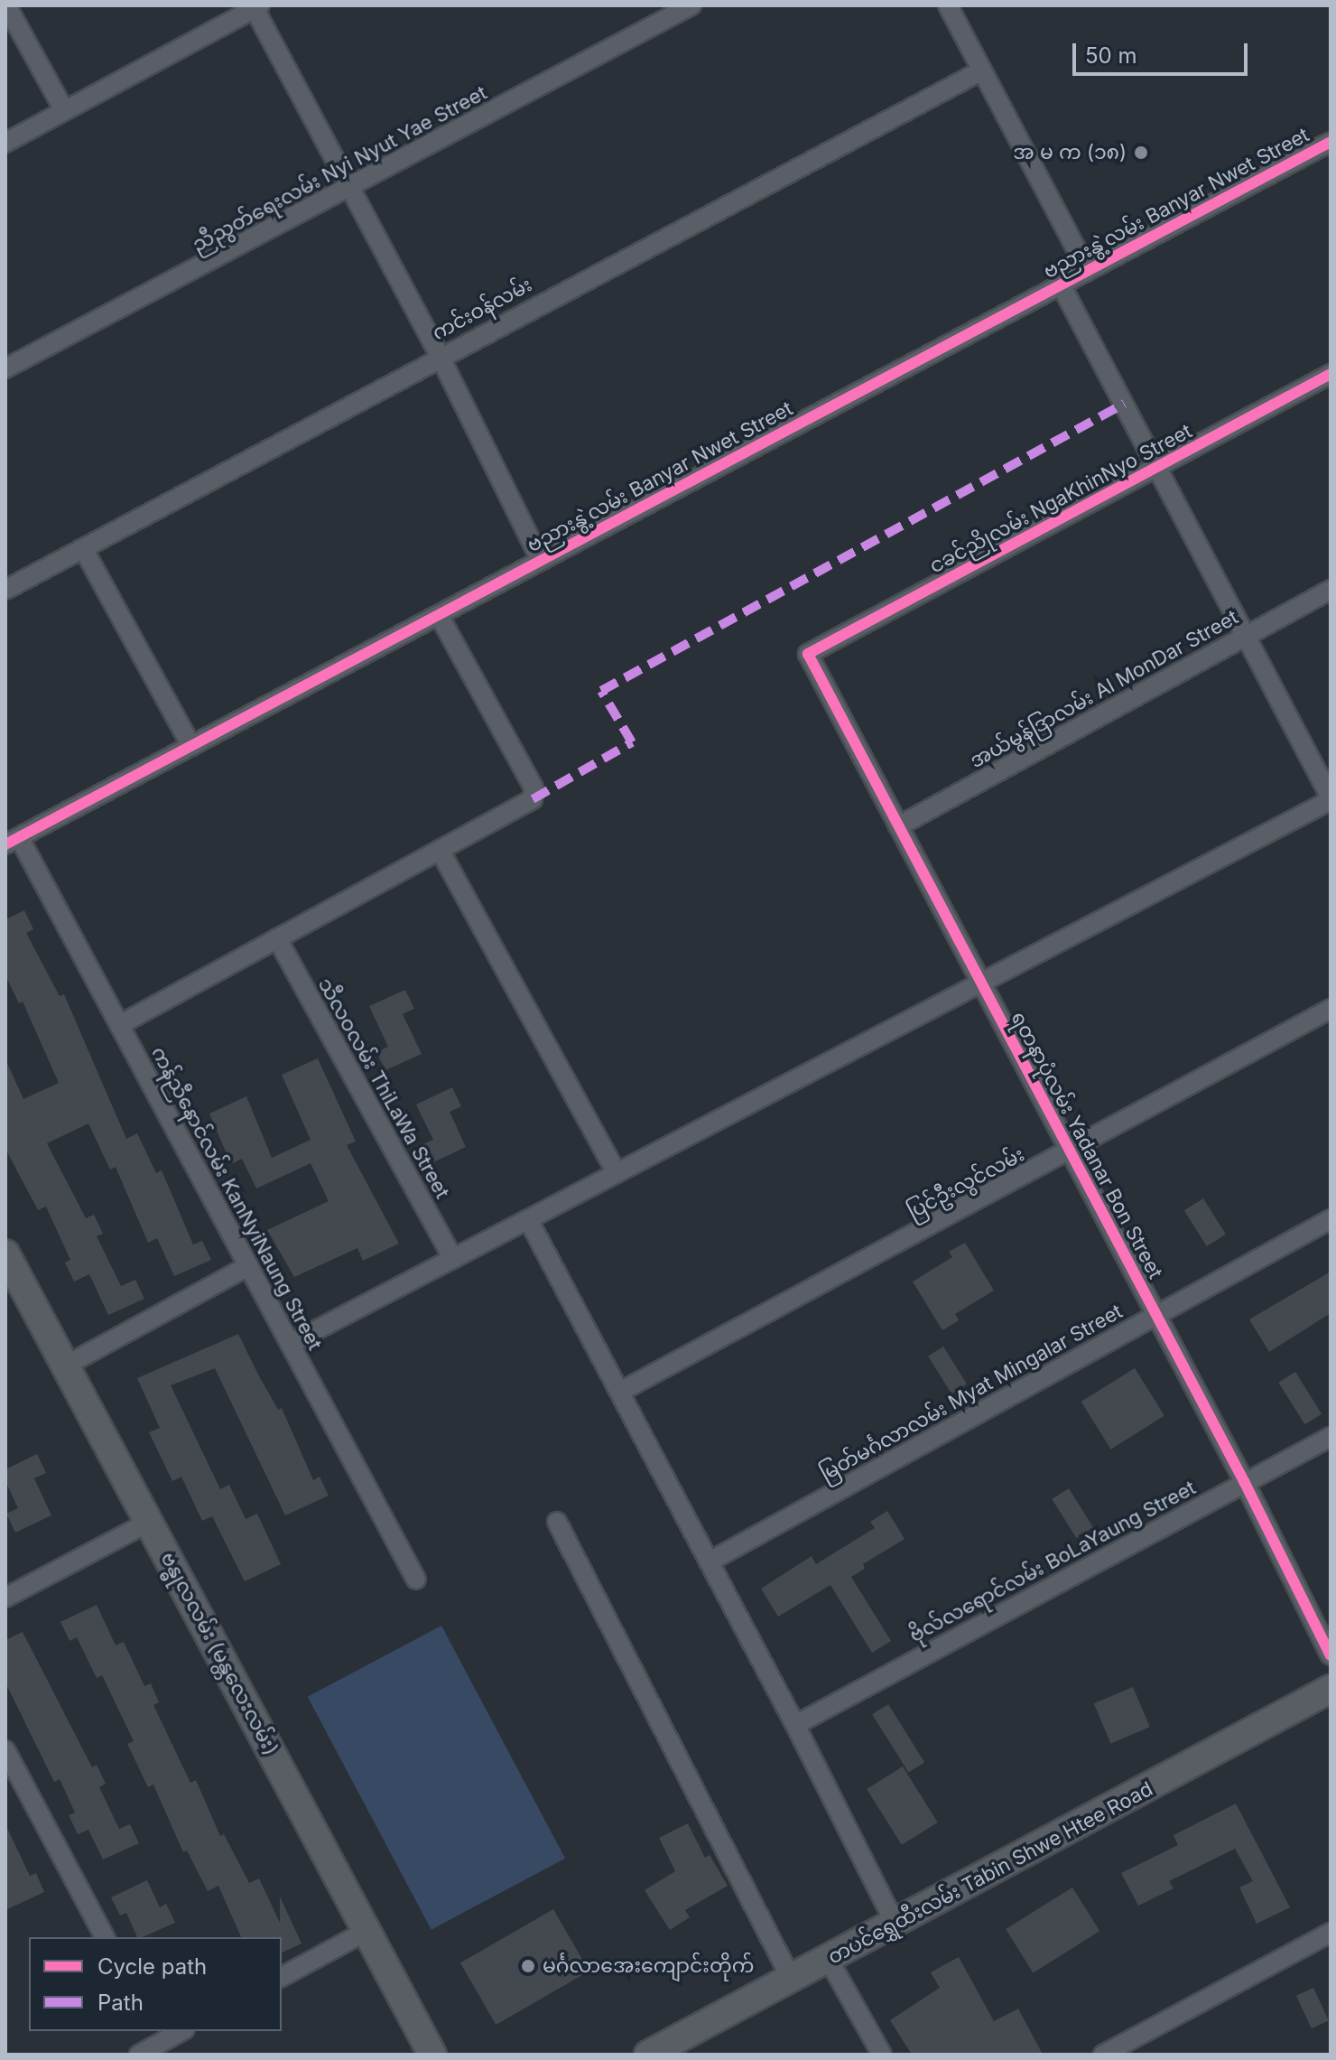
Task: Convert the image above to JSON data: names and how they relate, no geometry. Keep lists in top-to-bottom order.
{
  "streets": {
    "street": [
      "ညီညွတ်ရေးလမ်း Nyi Nyut Yae Street",
      "ဗညားနွဲ့လမ်း Banyar Nwet Street",
      "ကင်းဝန်လမ်း",
      "ငခင်ညိုလမ်း NgaKhinNyo Street",
      "အယ်မွန်ဒြာလမ်း Al MonDar Street",
      "သီလဝလမ်း ThiLaWa Street",
      "ရတနာပုံလမ်း Yadanar Bon Street",
      "ပြင်ဦးလွင်လမ်း",
      "ကန်ညီနောင်လမ်း KanNyiNaung Street",
      "မြတ်မင်္ဂလာလမ်း Myat Mingalar Street",
      "ဗိုလ်လရောင်လမ်း BoLaYaung Street",
      "ဗန္ဓုလလမ်း (မန္တလေးလမ်း)",
      "တပင်ရွှေထီးလမ်း Tabin Shwe Htee Road"
    ]
  },
  "crossings": [
    ["ဗညားနွဲ့လမ်း Banyar Nwet Street", "ကန်ညီနောင်လမ်း KanNyiNaung Street"],
    ["ငခင်ညိုလမ်း NgaKhinNyo Street", "ရတနာပုံလမ်း Yadanar Bon Street"],
    ["အယ်မွန်ဒြာလမ်း Al MonDar Street", "ရတနာပုံလမ်း Yadanar Bon Street"],
    ["ရတနာပုံလမ်း Yadanar Bon Street", "ပြင်ဦးလွင်လမ်း"],
    ["ရတနာပုံလမ်း Yadanar Bon Street", "မြတ်မင်္ဂလာလမ်း Myat Mingalar Street"],
    ["ရတနာပုံလမ်း Yadanar Bon Street", "ဗိုလ်လရောင်လမ်း BoLaYaung Street"]
  ],
  "places": ["အ မ က (၁၈)", "မင်္ဂလာအေးကျောင်းတိုက်"],
  "legend": ["Cycle path", "Path"],
  "scale_bar": "50 m"
}
